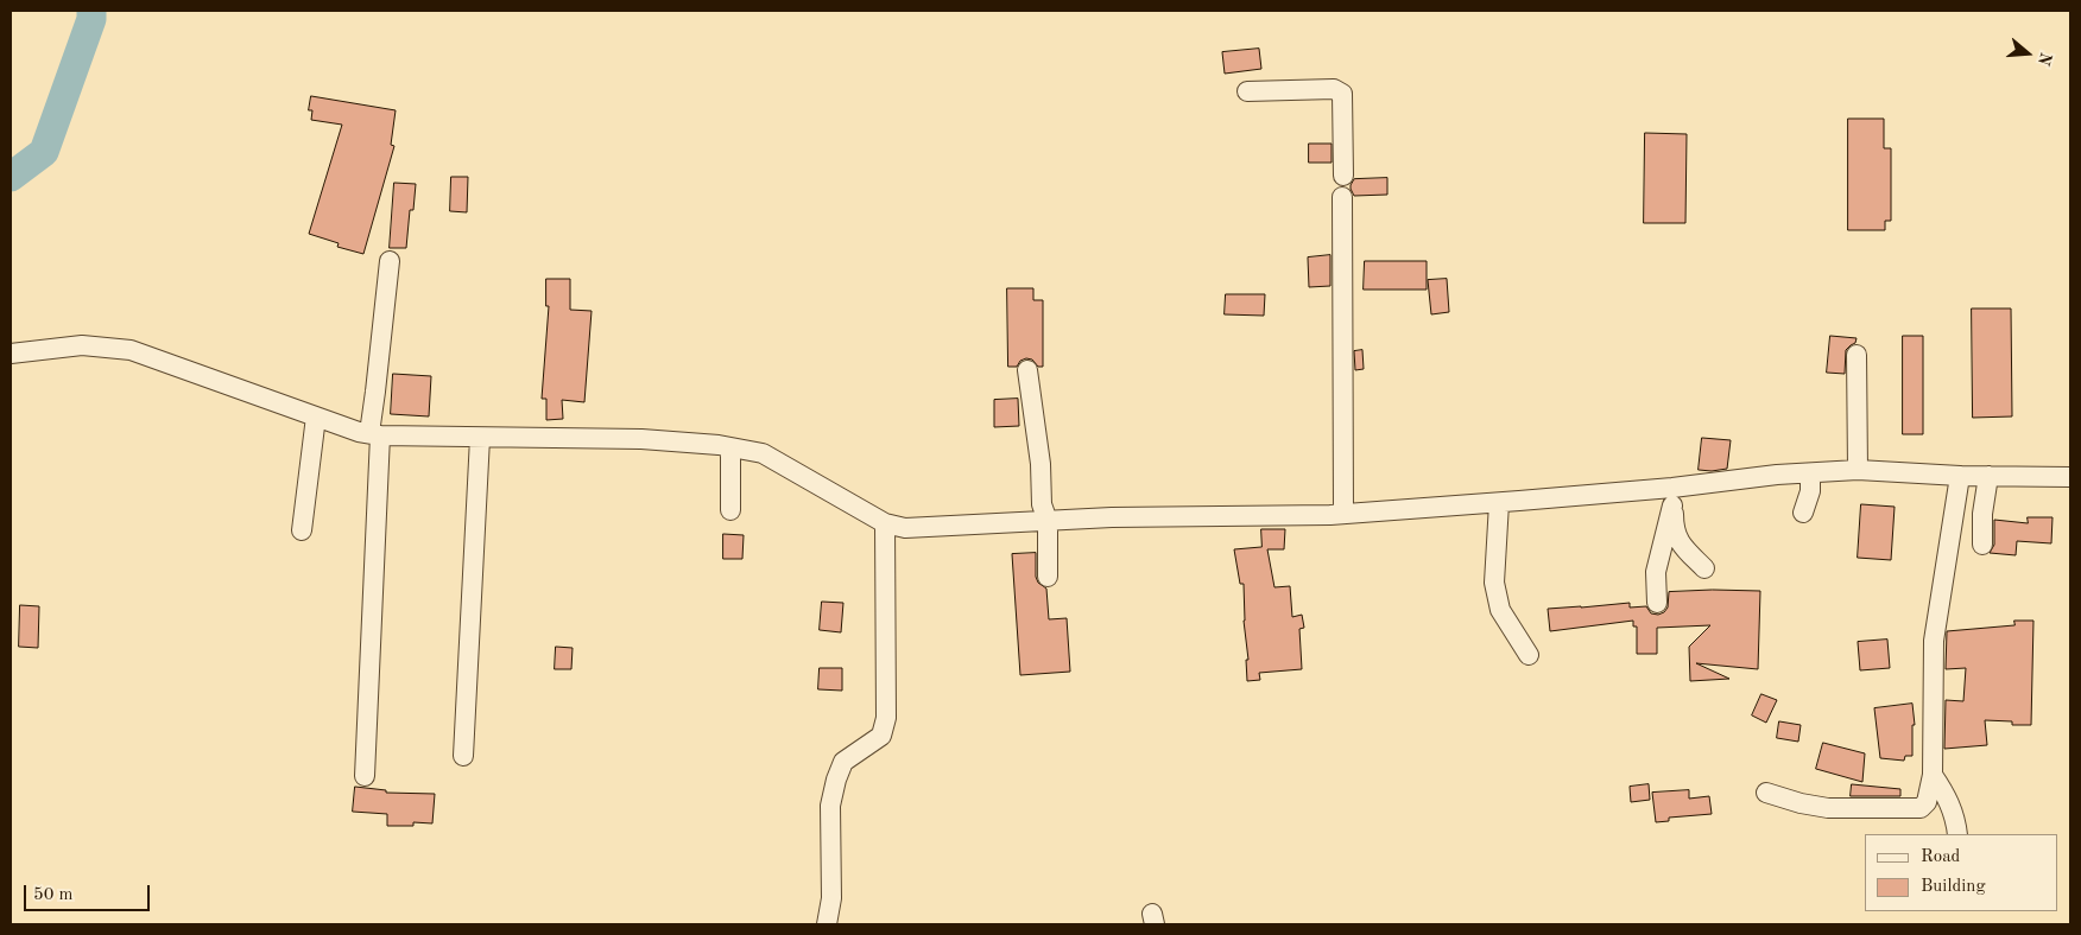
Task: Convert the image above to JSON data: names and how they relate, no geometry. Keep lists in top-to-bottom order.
{
  "legend": ["Road", "Building"],
  "scale_bar": "50 m",
  "north": "right"
}
